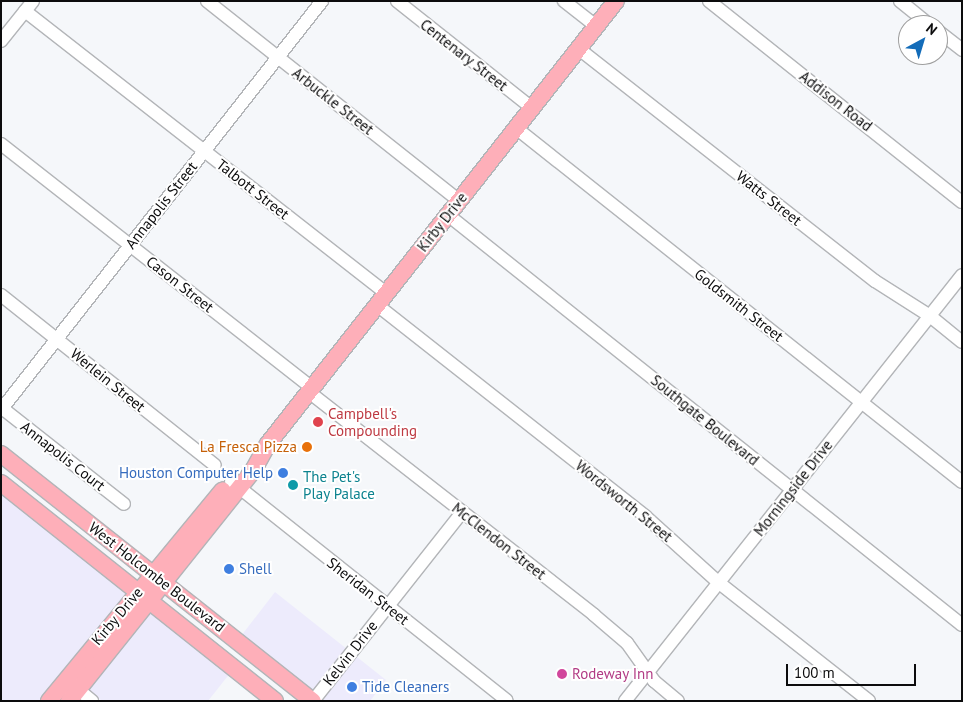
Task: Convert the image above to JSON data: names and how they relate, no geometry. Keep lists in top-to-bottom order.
{
  "streets": {
    "main road": ["Kirby Drive", "West Holcombe Boulevard"],
    "street": [
      "Centenary Street",
      "Arbuckle Street",
      "Addison Road",
      "Talbott Street",
      "Watts Street",
      "Annapolis Street",
      "Cason Street",
      "Goldsmith Street",
      "Werlein Street",
      "Southgate Boulevard",
      "Annapolis Court",
      "Morningside Drive",
      "Wordsworth Street",
      "McClendon Street",
      "Sheridan Street",
      "Kelvin Drive"
    ]
  },
  "crossings": [
    ["Centenary Street", "Kirby Drive"],
    ["Arbuckle Street", "Annapolis Street"],
    ["Arbuckle Street", "Kirby Drive"],
    ["Talbott Street", "Annapolis Street"],
    ["Talbott Street", "Kirby Drive"],
    ["Talbott Street", "Wordsworth Street"],
    ["Watts Street", "Kirby Drive"],
    ["Watts Street", "Morningside Drive"],
    ["Annapolis Street", "Cason Street"],
    ["Annapolis Street", "Werlein Street"],
    ["Annapolis Street", "Annapolis Court"],
    ["Kirby Drive", "Cason Street"],
    ["Kirby Drive", "Goldsmith Street"],
    ["Kirby Drive", "Southgate Boulevard"],
    ["Kirby Drive", "Wordsworth Street"],
    ["Kirby Drive", "McClendon Street"],
    ["Kirby Drive", "West Holcombe Boulevard"],
    ["Kirby Drive", "Sheridan Street"],
    ["Cason Street", "McClendon Street"],
    ["Goldsmith Street", "Morningside Drive"],
    ["Southgate Boulevard", "Morningside Drive"],
    ["Morningside Drive", "Wordsworth Street"],
    ["Morningside Drive", "McClendon Street"],
    ["McClendon Street", "Kelvin Drive"],
    ["West Holcombe Boulevard", "Kelvin Drive"],
    ["Sheridan Street", "Kelvin Drive"]
  ],
  "places": [
    "Campbell's Compounding",
    "La Fresca Pizza",
    "Houston Computer Help",
    "The Pet's Play Palace",
    "Shell",
    "Rodeway Inn",
    "Tide Cleaners"
  ],
  "scale_bar": "100 m",
  "north": "top right"
}
